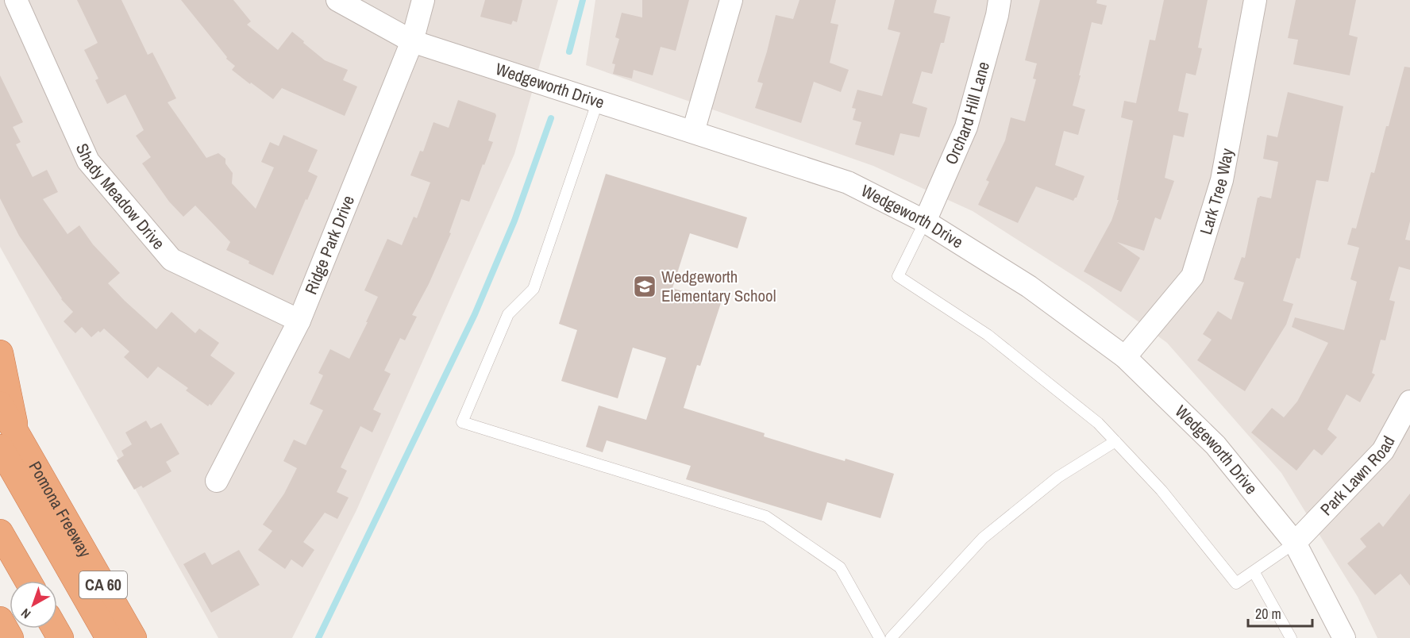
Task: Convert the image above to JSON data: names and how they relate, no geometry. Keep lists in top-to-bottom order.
{
  "streets": {
    "highway": ["Pomona Freeway", "CA 60"],
    "street": [
      "Wedgeworth Drive",
      "Orchard Hill Lane",
      "Lark Tree Way",
      "Shady Meadow Drive",
      "Ridge Park Drive",
      "Park Lawn Road"
    ]
  },
  "crossings": [
    ["Wedgeworth Drive", "Orchard Hill Lane"],
    ["Wedgeworth Drive", "Lark Tree Way"],
    ["Wedgeworth Drive", "Ridge Park Drive"],
    ["Wedgeworth Drive", "Park Lawn Road"],
    ["Shady Meadow Drive", "Ridge Park Drive"]
  ],
  "places": {
    "school or university": ["Wedgeworth Elementary School"]
  },
  "scale_bar": "20 m",
  "north": "bottom left"
}
